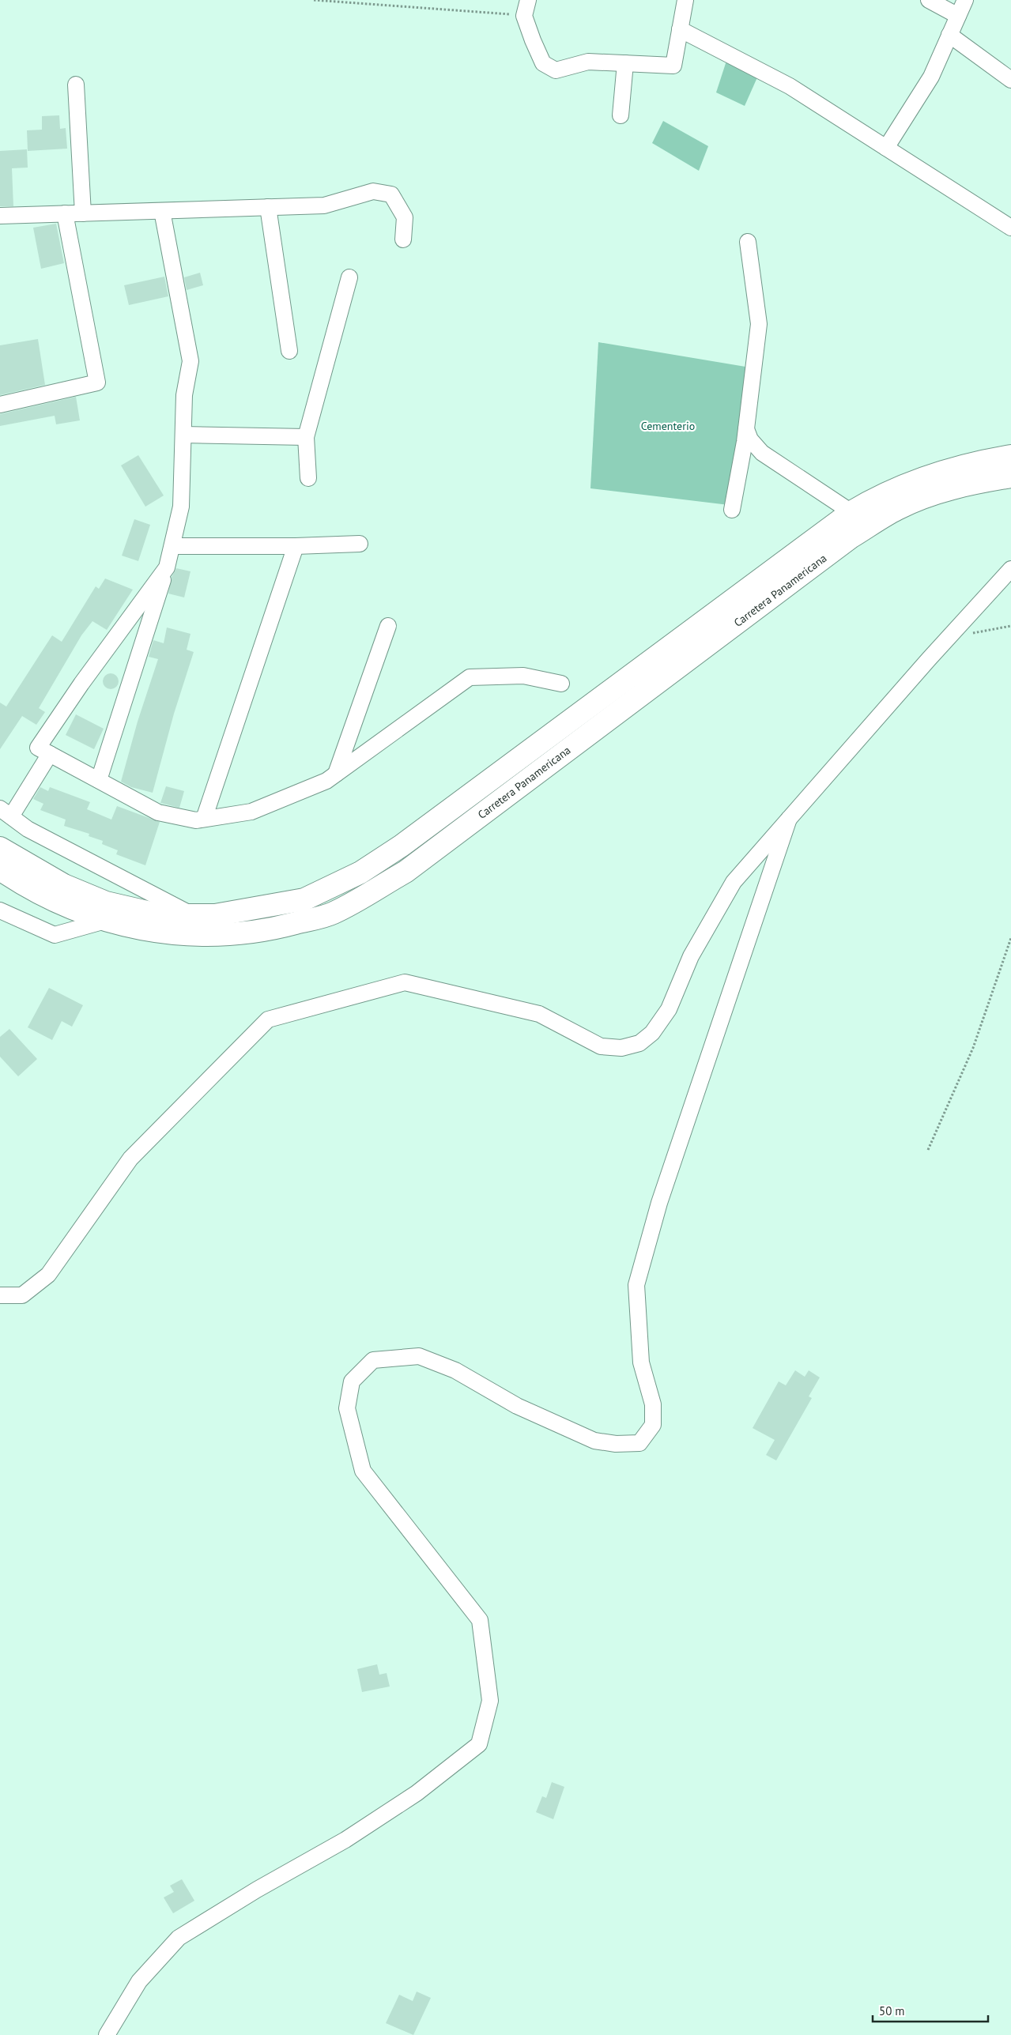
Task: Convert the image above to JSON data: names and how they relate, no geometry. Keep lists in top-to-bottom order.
{
  "streets": {
    "highway": ["Carretera Panamericana"]
  },
  "parks": ["Cementerio"],
  "scale_bar": "50 m"
}
